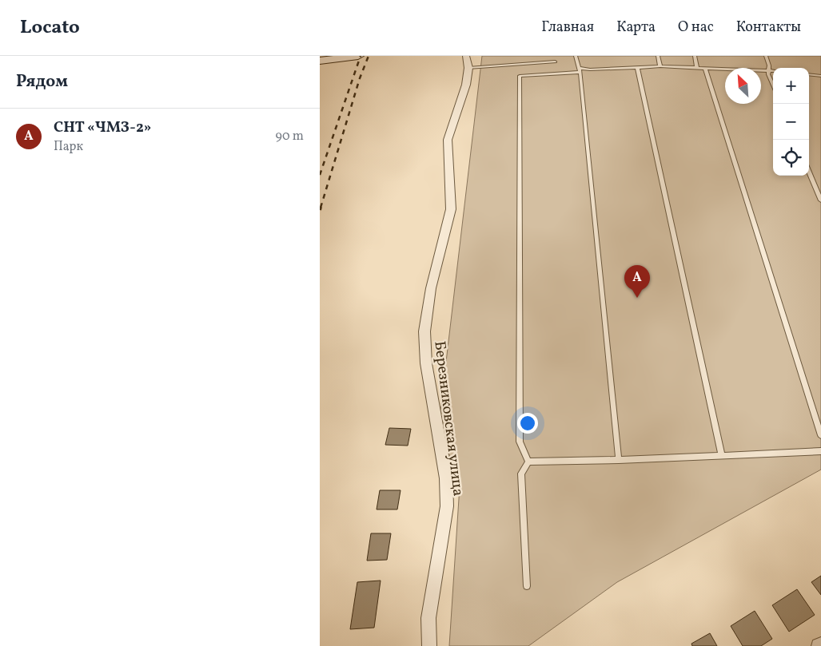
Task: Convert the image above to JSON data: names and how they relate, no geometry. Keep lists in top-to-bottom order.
{
  "streets": {
    "street": ["Березниковская улица"]
  },
  "north": "top left",
  "page": {
    "header": "Locato",
    "nav": [
      "Главная",
      "Карта",
      "О нас",
      "Контакты"
    ],
    "heading": "Рядом",
    "map_buttons": ["+", "−"],
    "list": [
      {
        "mark": "A",
        "name": "СНТ «ЧМЗ-2»",
        "note": "Парк",
        "value": "90 m"
      }
    ],
    "pins": "A"
  }
}
